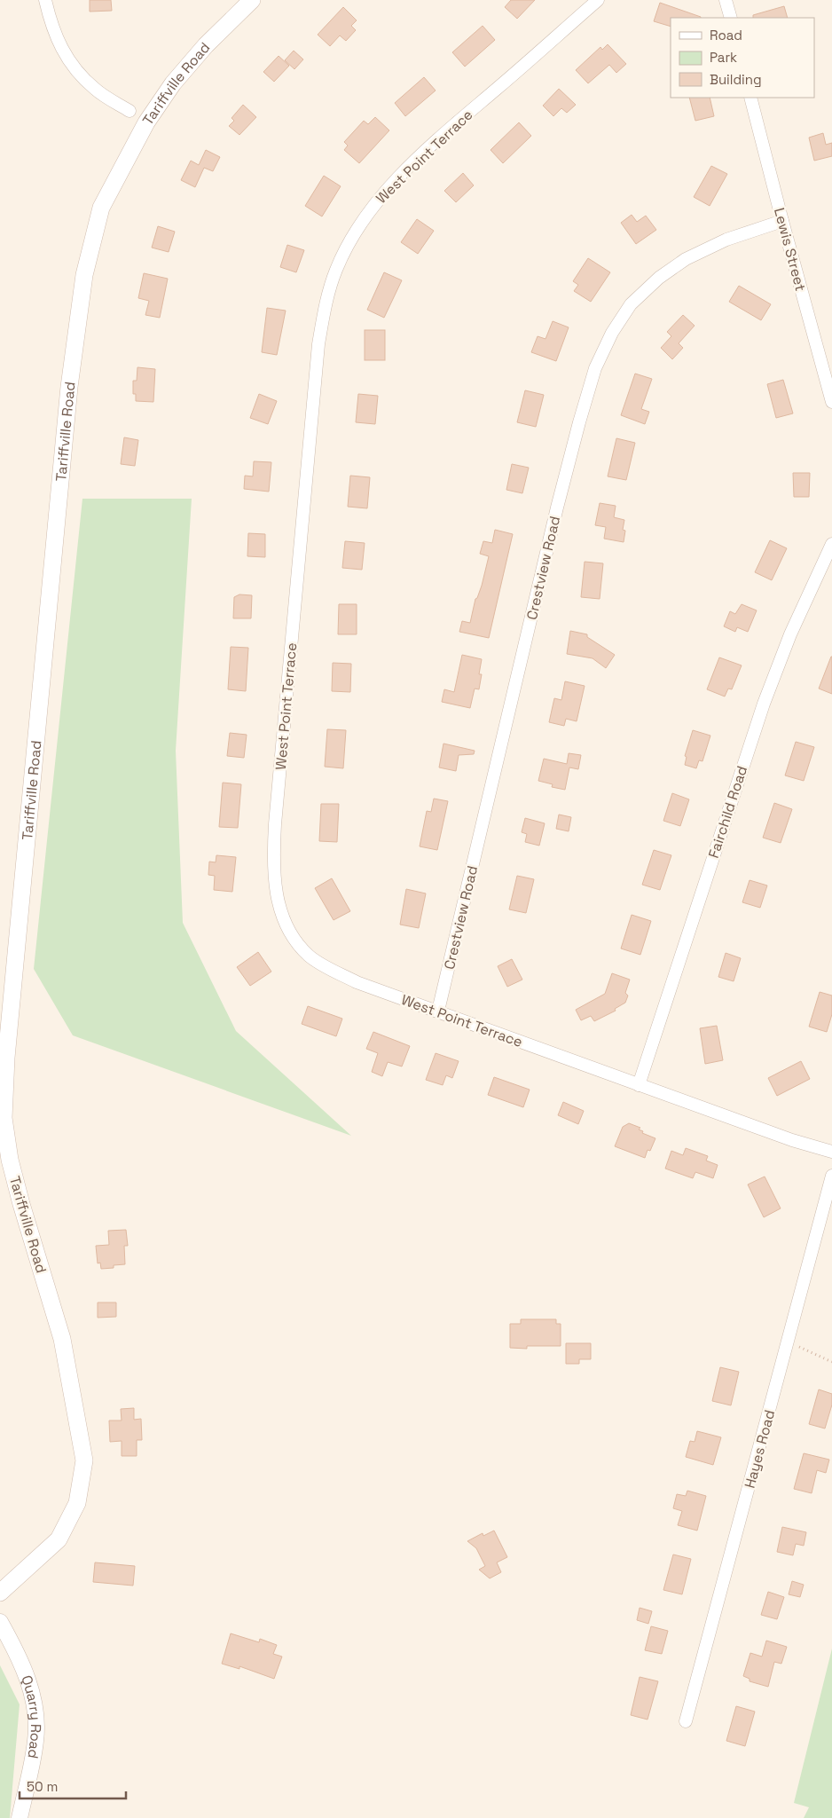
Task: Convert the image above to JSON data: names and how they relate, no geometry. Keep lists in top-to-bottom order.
{
  "streets": {
    "main road": ["Tariffville Road"],
    "street": [
      "West Point Terrace",
      "Lewis Street",
      "Crestview Road",
      "Fairchild Road",
      "Hayes Road",
      "Quarry Road"
    ]
  },
  "crossings": [
    ["West Point Terrace", "Crestview Road"],
    ["West Point Terrace", "Fairchild Road"],
    ["Lewis Street", "Crestview Road"]
  ],
  "legend": ["Road", "Park", "Building"],
  "scale_bar": "50 m"
}
